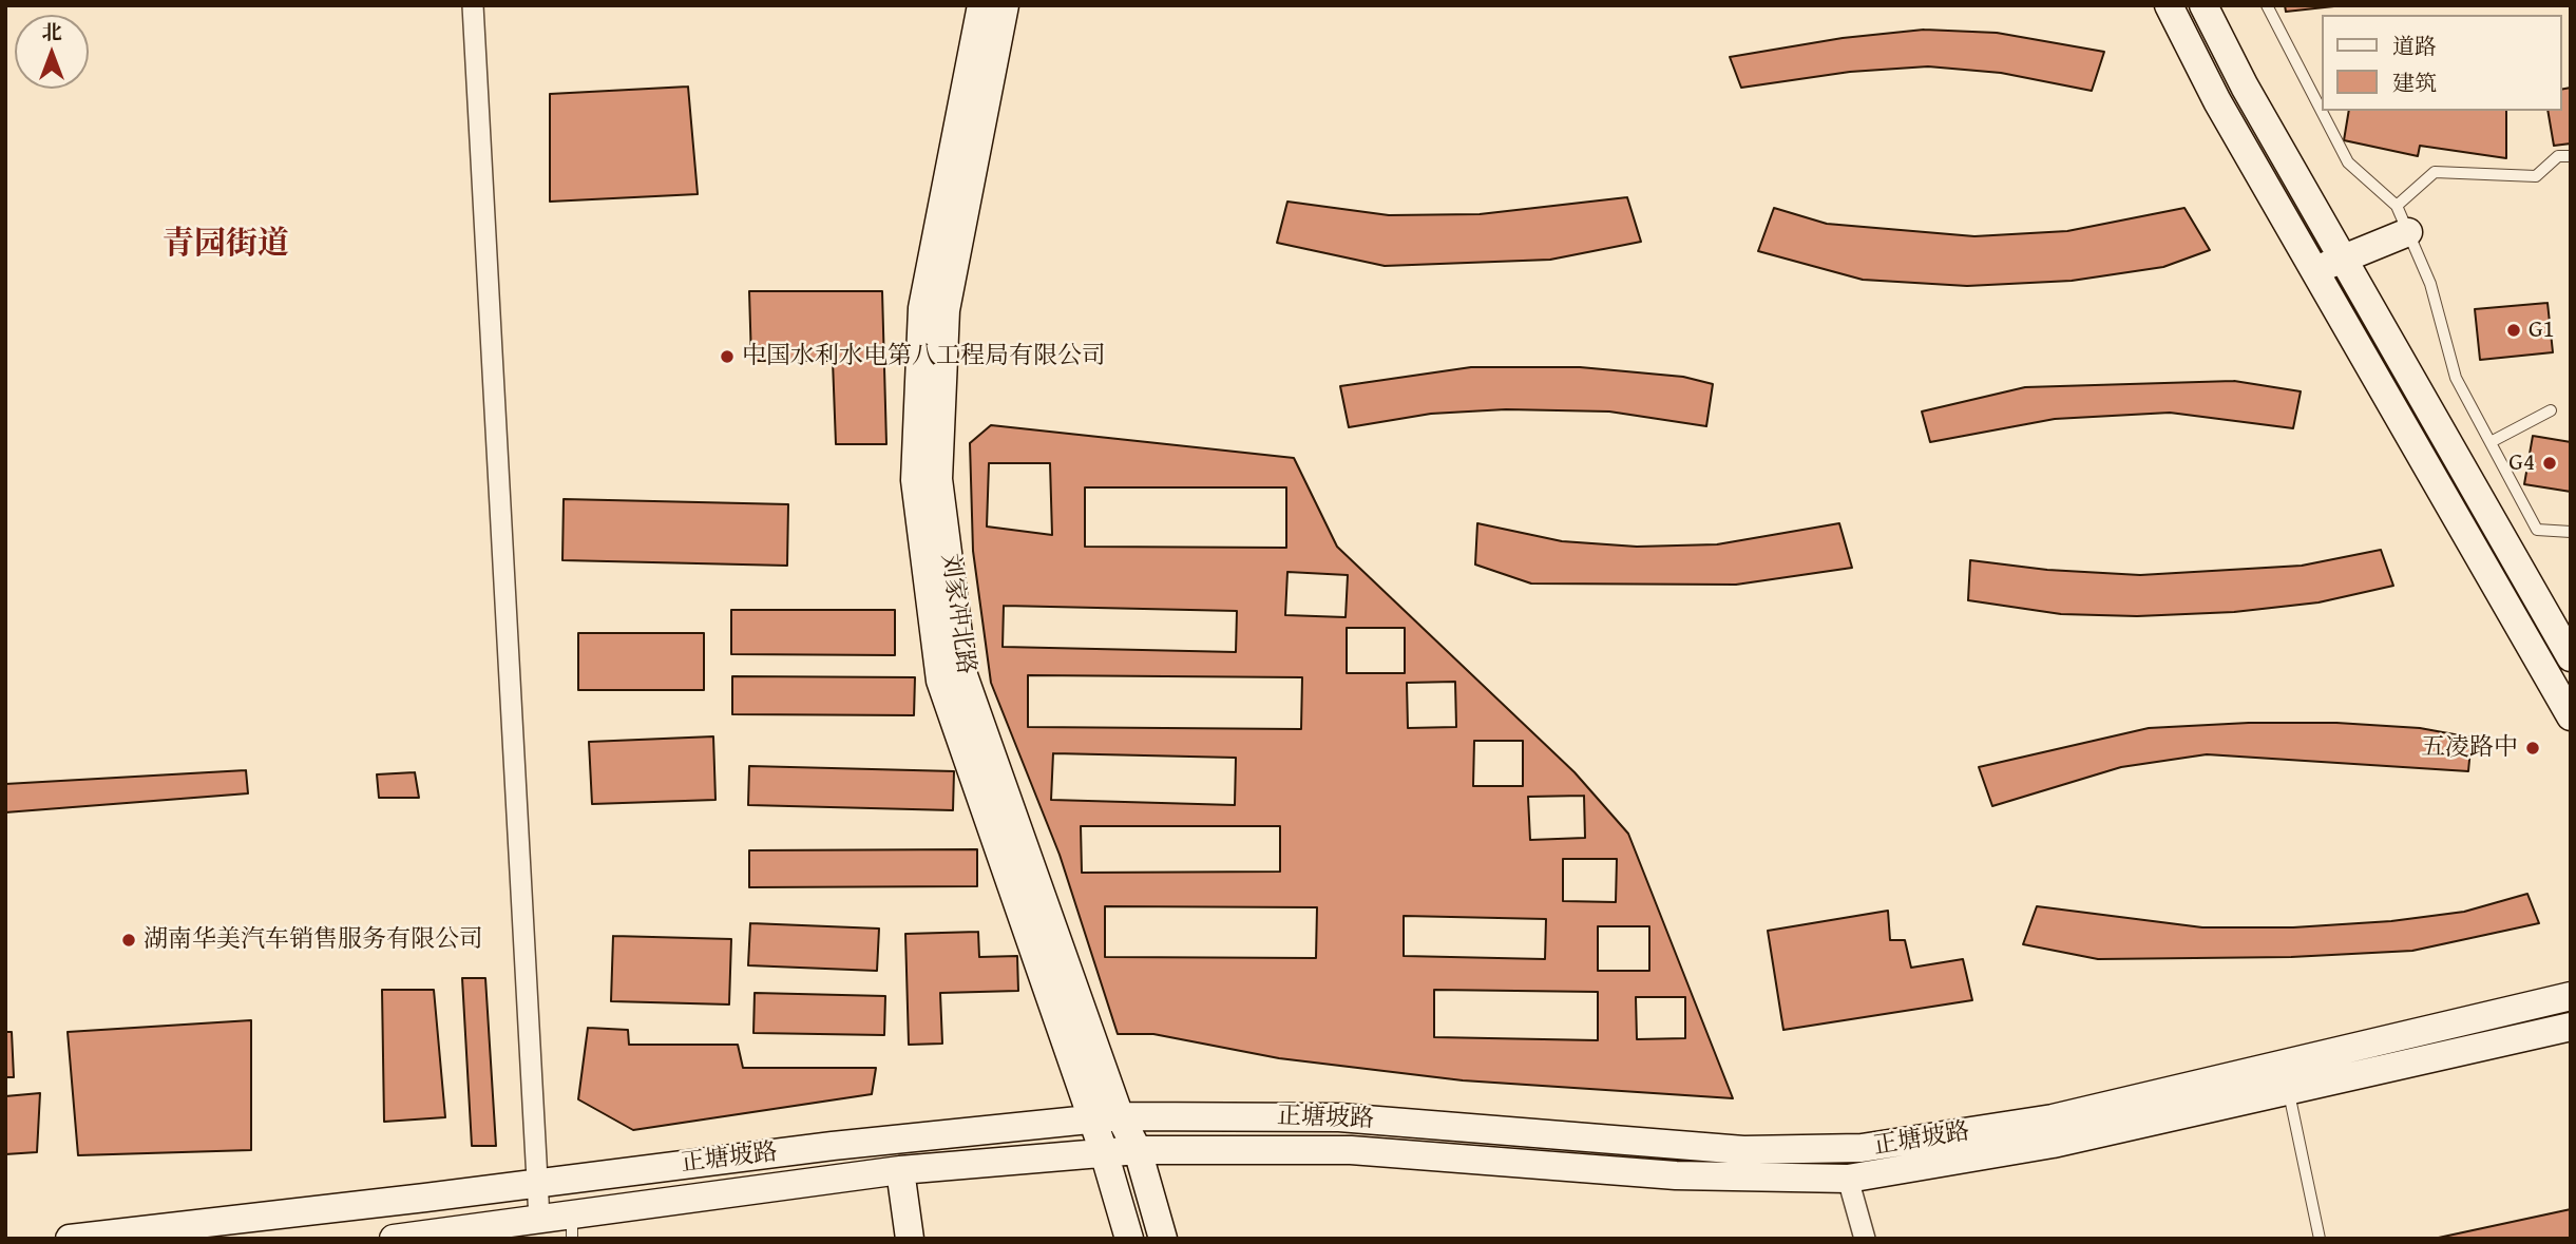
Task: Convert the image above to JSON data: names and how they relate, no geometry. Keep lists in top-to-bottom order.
{
  "streets": {
    "street": ["刘家冲北路", "正塘坡路"]
  },
  "crossings": [
    ["刘家冲北路", "正塘坡路"]
  ],
  "districts": ["青园街道"],
  "places": [
    "G1",
    "中国水利水电第八工程局有限公司",
    "G4",
    "五凌路中",
    "湖南华美汽车销售服务有限公司"
  ],
  "legend": ["道路", "建筑"],
  "north": "top"
}
